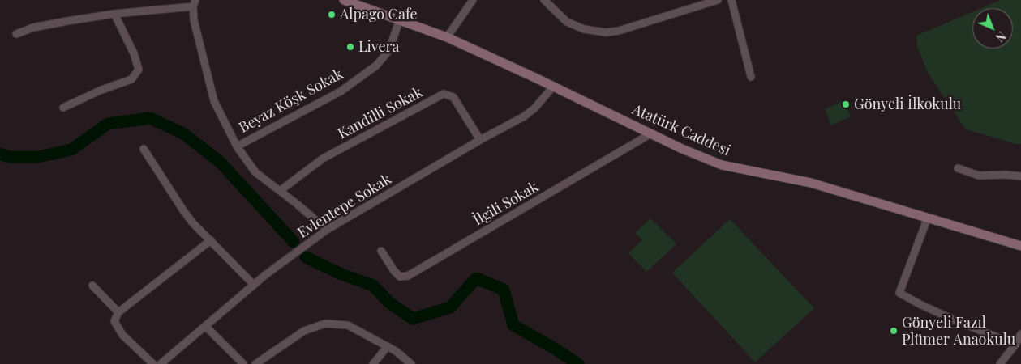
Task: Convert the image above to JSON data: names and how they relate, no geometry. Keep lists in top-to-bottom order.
{
  "streets": {
    "main road": ["Atatürk Caddesi"],
    "street": [
      "Beyaz Köşk Sokak",
      "Kandilli Sokak",
      "İlgili Sokak",
      "Evlentepe Sokak"
    ]
  },
  "crossings": [
    ["Beyaz Köşk Sokak", "Atatürk Caddesi"],
    ["Kandilli Sokak", "Evlentepe Sokak"],
    ["Atatürk Caddesi", "İlgili Sokak"],
    ["Atatürk Caddesi", "Evlentepe Sokak"]
  ],
  "places": [
    "Alpago Cafe",
    "Livera",
    "Gönyeli İlkokulu",
    "Gönyeli Fazıl Plümer Anaokulu"
  ],
  "north": "bottom right"
}
